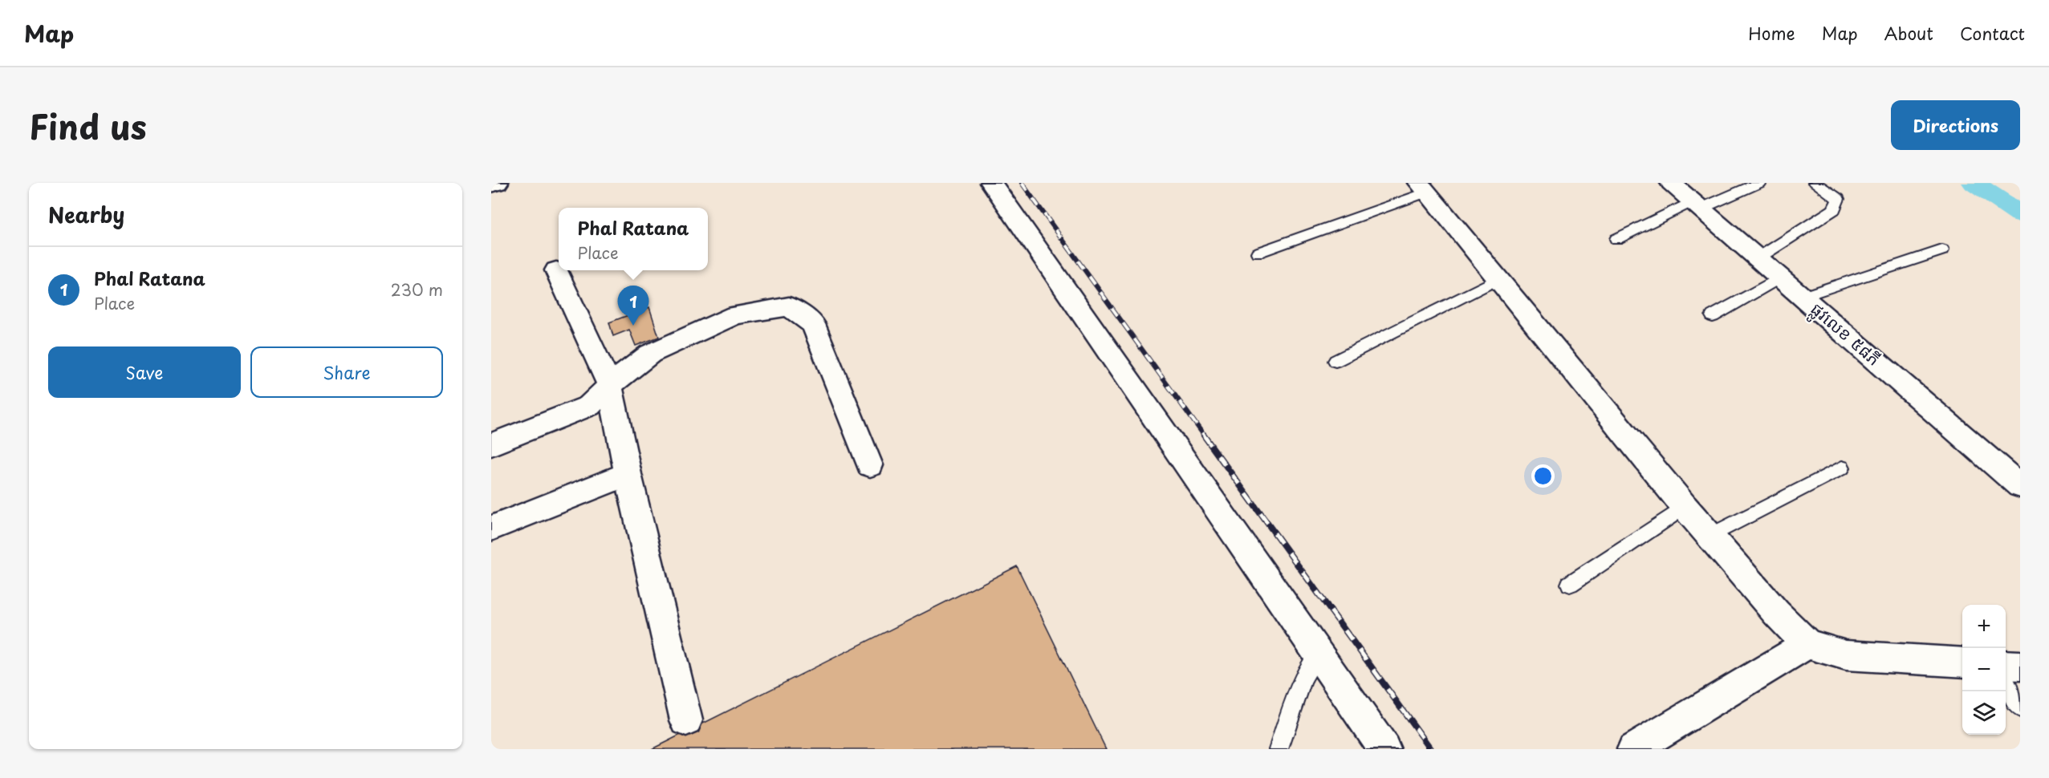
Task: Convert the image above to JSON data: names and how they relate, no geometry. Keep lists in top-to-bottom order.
{
  "streets": {
    "street": ["ផ្លូវលេខ ៥៨ភី"]
  },
  "page": {
    "header": "Map",
    "nav": [
      "Home",
      "Map",
      "About",
      "Contact"
    ],
    "title": "Find us",
    "buttons": [
      "Directions",
      ["Save", "Share"]
    ],
    "heading": "Nearby",
    "popup": ["Phal Ratana", "Place"],
    "list": [
      {
        "mark": "1",
        "name": "Phal Ratana",
        "note": "Place",
        "value": "230 m"
      }
    ],
    "pins": "1",
    "map_buttons": ["+", "−"]
  }
}
